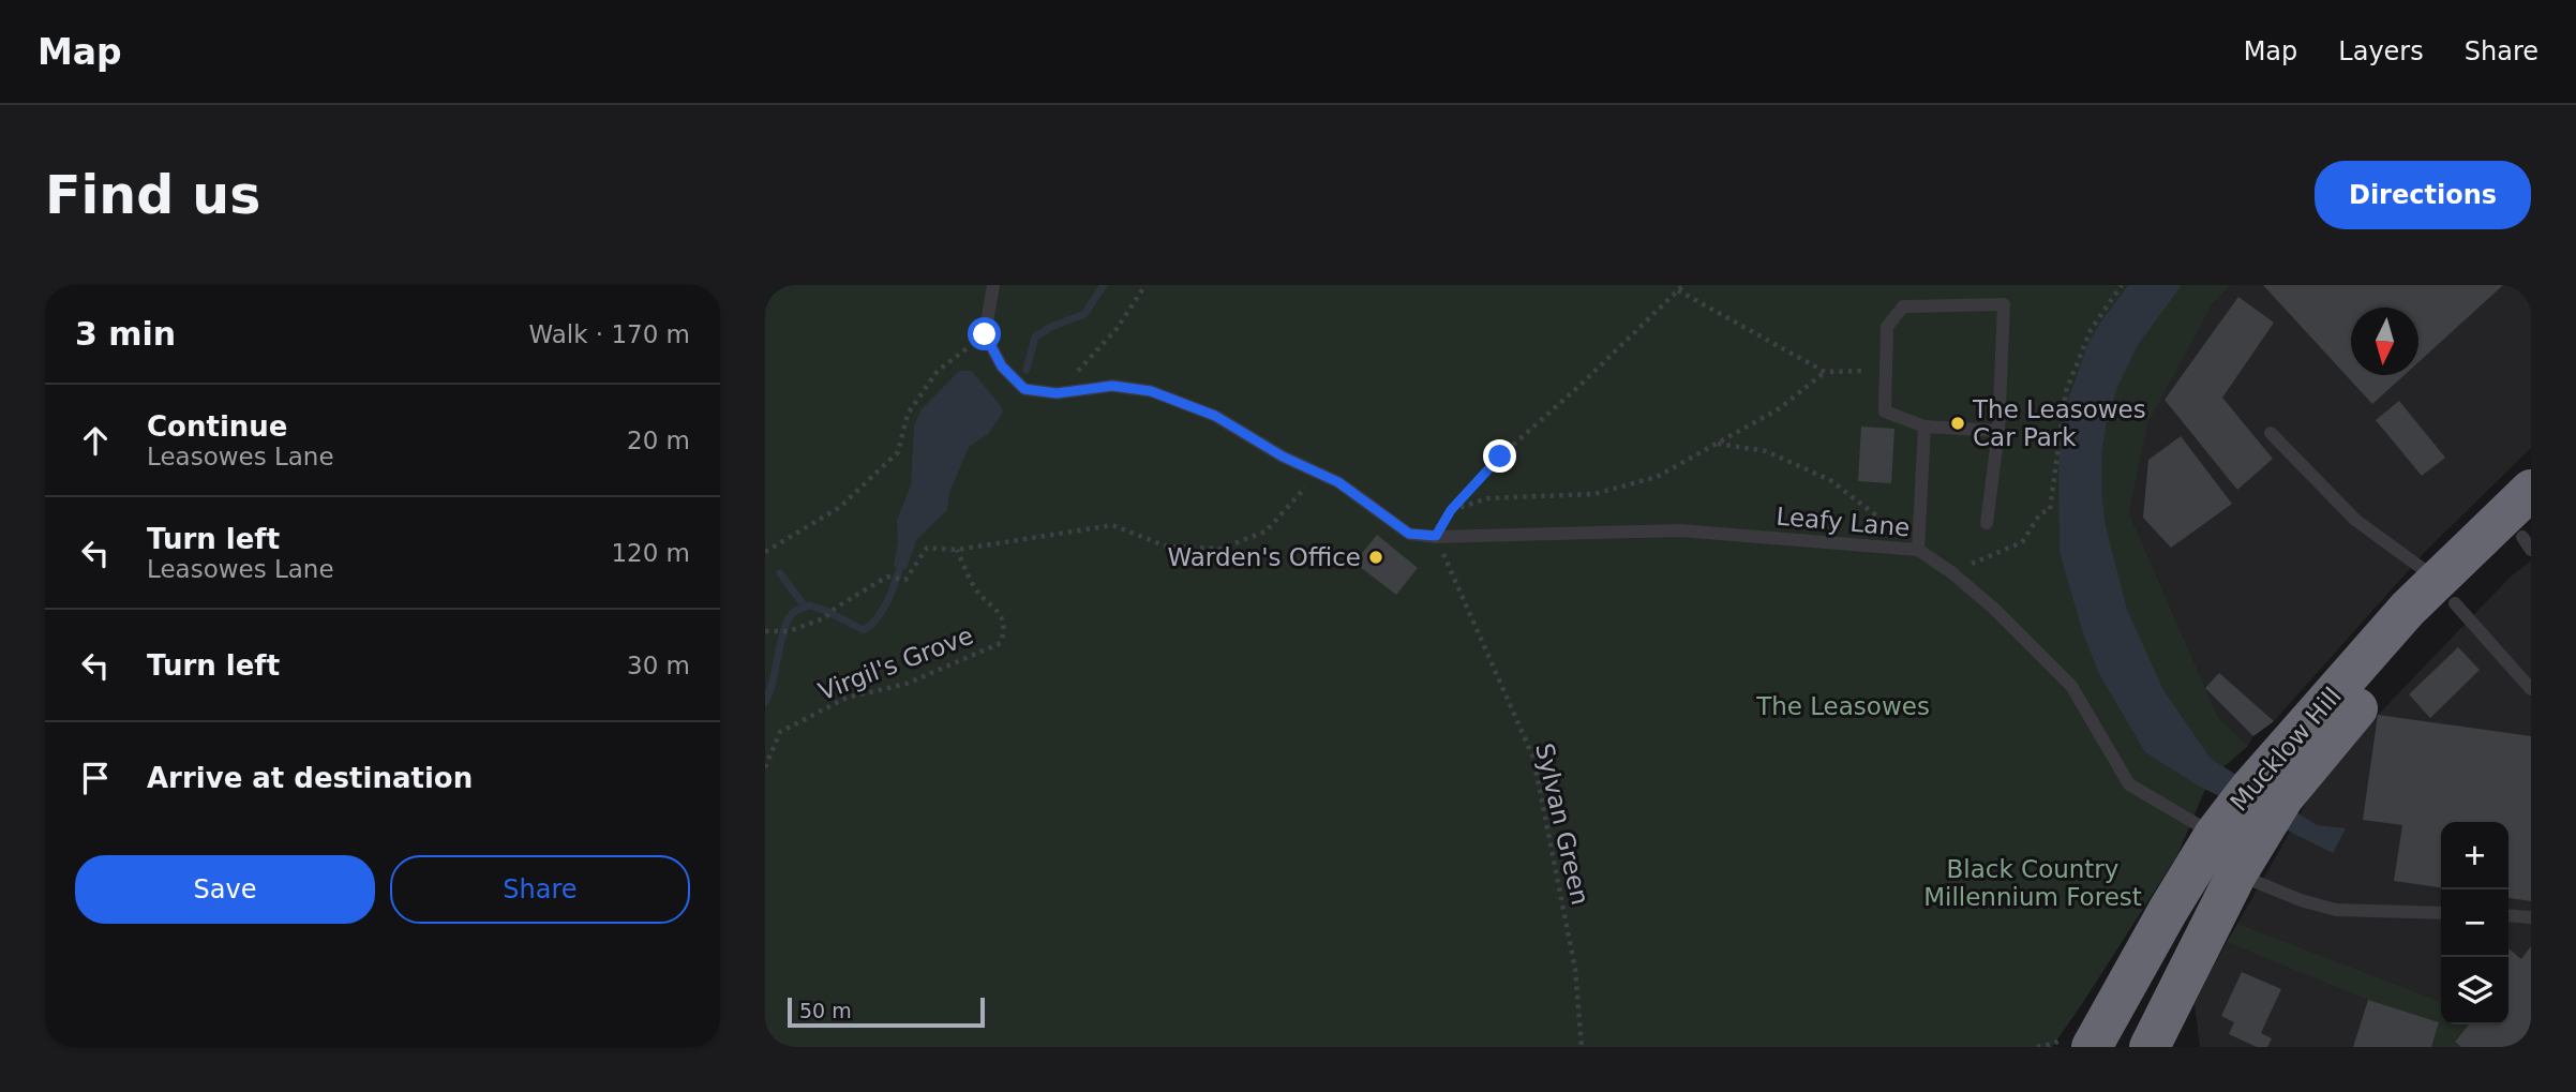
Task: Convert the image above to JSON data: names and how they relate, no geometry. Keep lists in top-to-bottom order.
{
  "streets": {
    "highway": ["Mucklow Hill"],
    "lane": ["Leafy Lane"],
    "path": ["Virgil's Grove", "Sylvan Green"]
  },
  "crossings": [
    ["Leafy Lane", "Mucklow Hill"],
    ["Leafy Lane", "Sylvan Green"]
  ],
  "parks": ["The Leasowes", "Black Country Millennium Forest"],
  "places": ["The Leasowes Car Park", "Warden's Office"],
  "scale_bar": "50 m",
  "north": "bottom",
  "page": {
    "header": "Map",
    "nav": ["Map", "Layers", "Share"],
    "buttons": [
      "Directions",
      ["Save", "Share"]
    ],
    "title": "Find us",
    "heading": ["3 min", "Walk · 170 m"],
    "list": [
      ["Continue", "Leasowes Lane", "20 m"],
      ["Turn left", "Leasowes Lane", "120 m"],
      ["Turn left", "30 m"],
      "Arrive at destination"
    ],
    "map_buttons": ["+", "−"],
    "scale": "50 m"
  }
}
